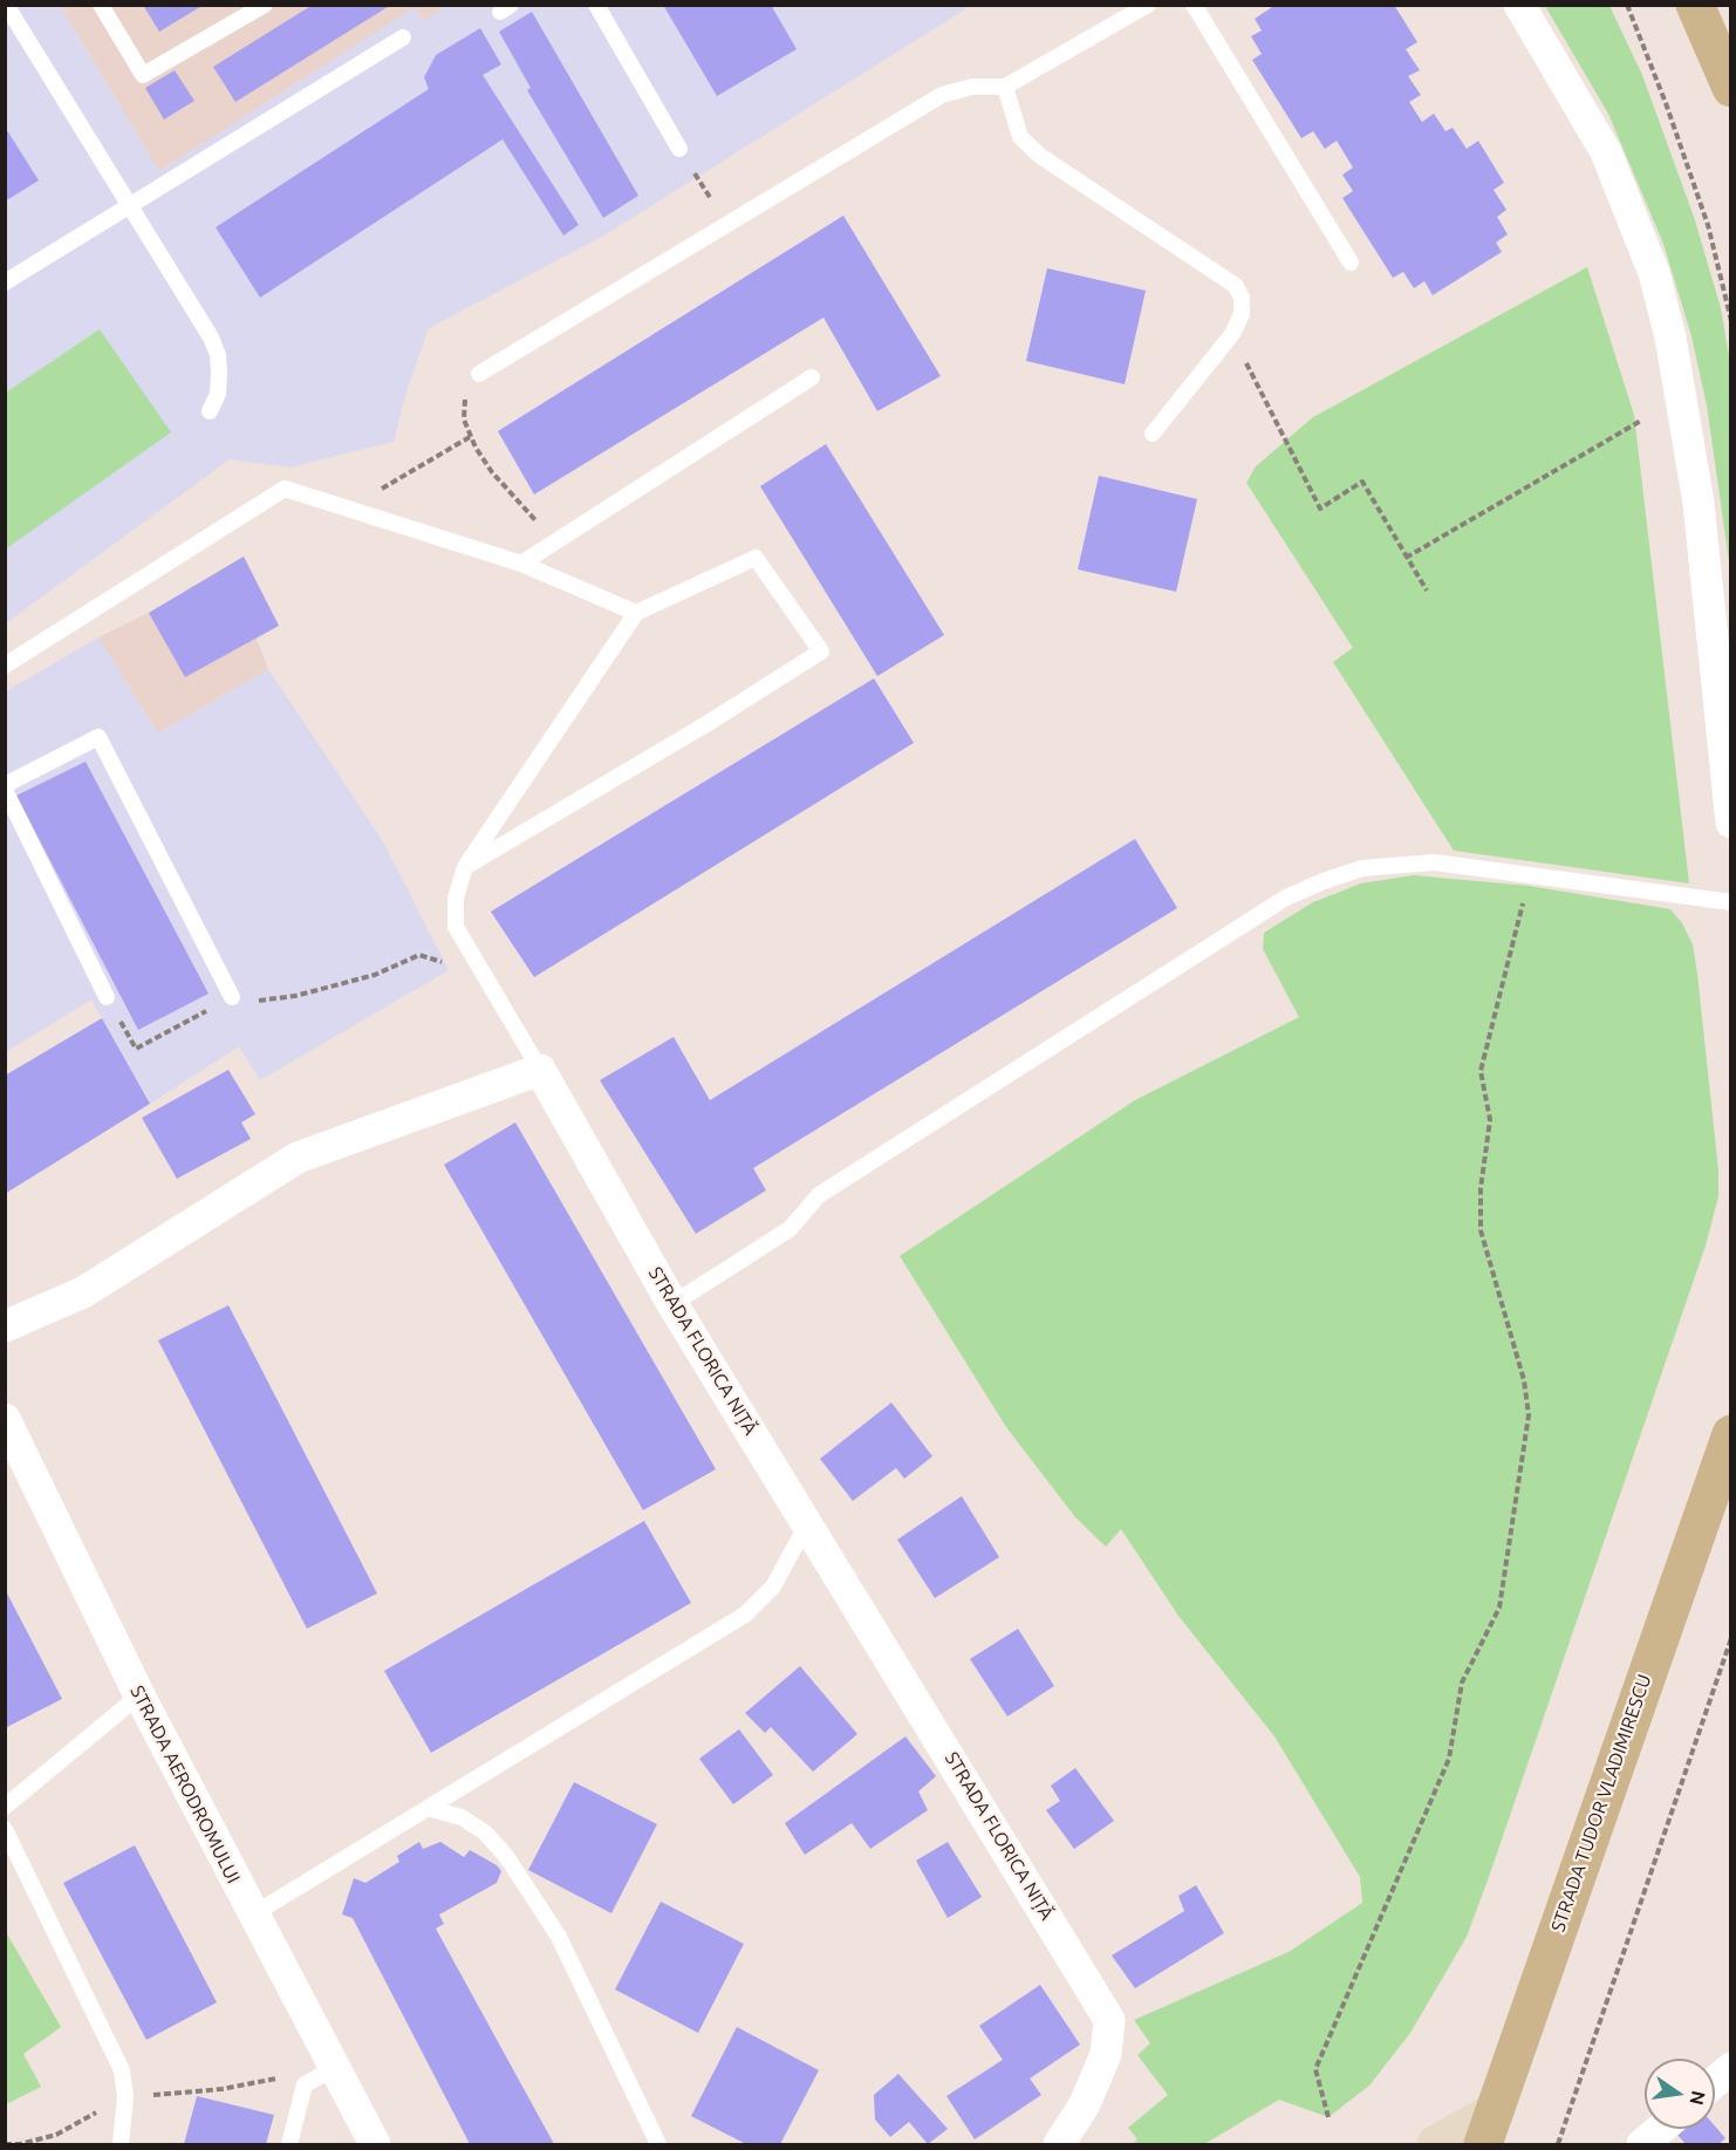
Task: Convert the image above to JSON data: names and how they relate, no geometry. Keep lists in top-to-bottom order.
{
  "streets": {
    "main road": ["STRADA TUDOR VLADIMIRESCU"],
    "street": ["STRADA FLORICA NIȚĂ", "STRADA AERODROMULUI"]
  },
  "north": "right"
}
